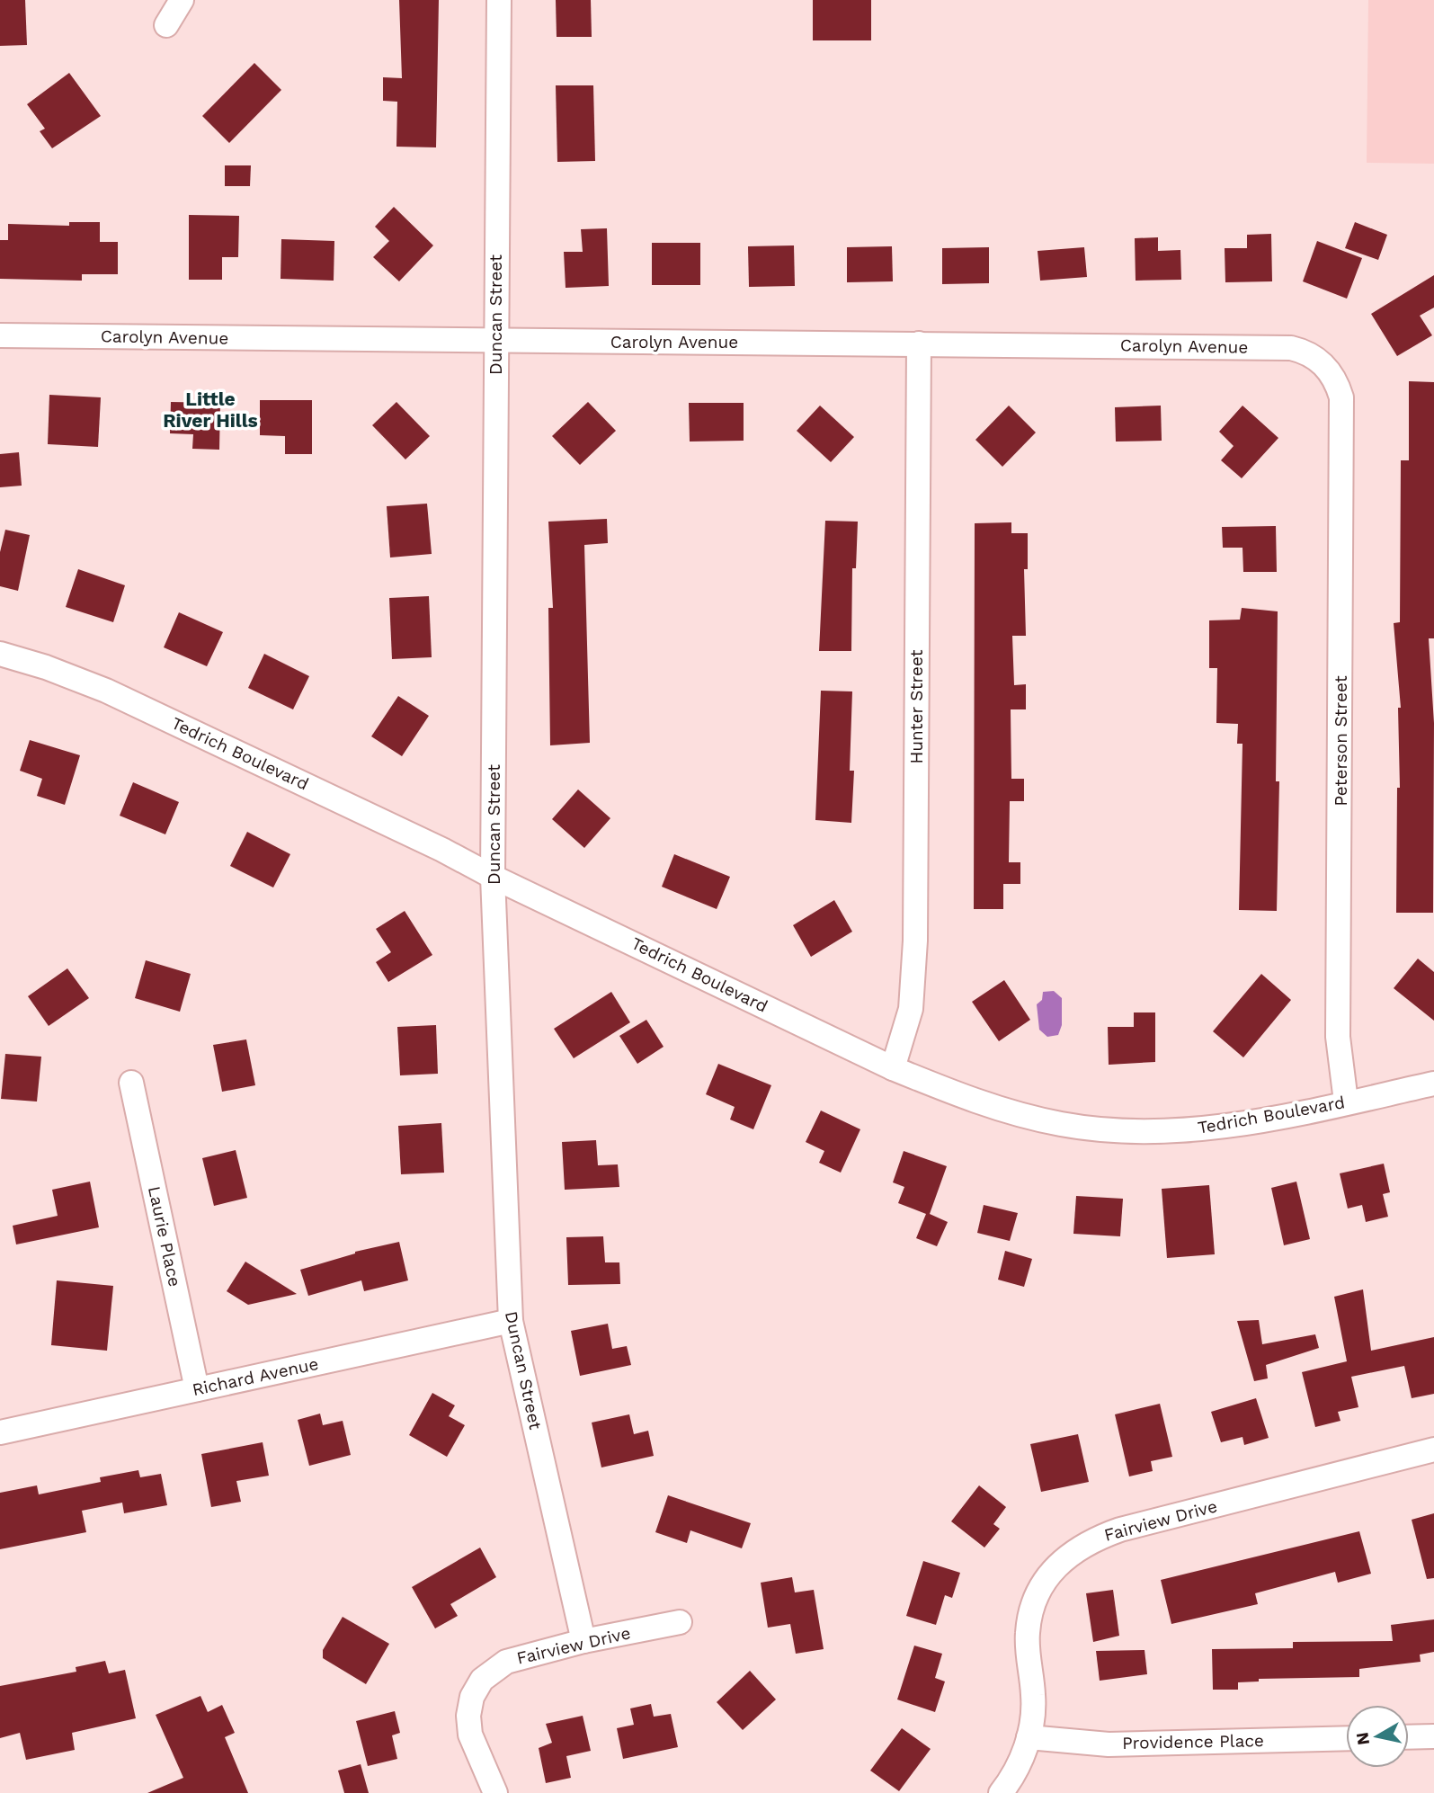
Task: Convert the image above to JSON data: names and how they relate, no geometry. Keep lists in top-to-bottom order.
{
  "streets": {
    "street": [
      "Duncan Street",
      "Carolyn Avenue",
      "Hunter Street",
      "Peterson Street",
      "Tedrich Boulevard",
      "Laurie Place",
      "Richard Avenue",
      "Fairview Drive",
      "Providence Place"
    ]
  },
  "crossings": [
    ["Duncan Street", "Carolyn Avenue"],
    ["Duncan Street", "Tedrich Boulevard"],
    ["Duncan Street", "Richard Avenue"],
    ["Duncan Street", "Fairview Drive"],
    ["Carolyn Avenue", "Hunter Street"],
    ["Carolyn Avenue", "Peterson Street"],
    ["Hunter Street", "Tedrich Boulevard"],
    ["Peterson Street", "Tedrich Boulevard"],
    ["Laurie Place", "Richard Avenue"],
    ["Fairview Drive", "Providence Place"]
  ],
  "districts": ["Little River Hills"],
  "north": "left"
}
